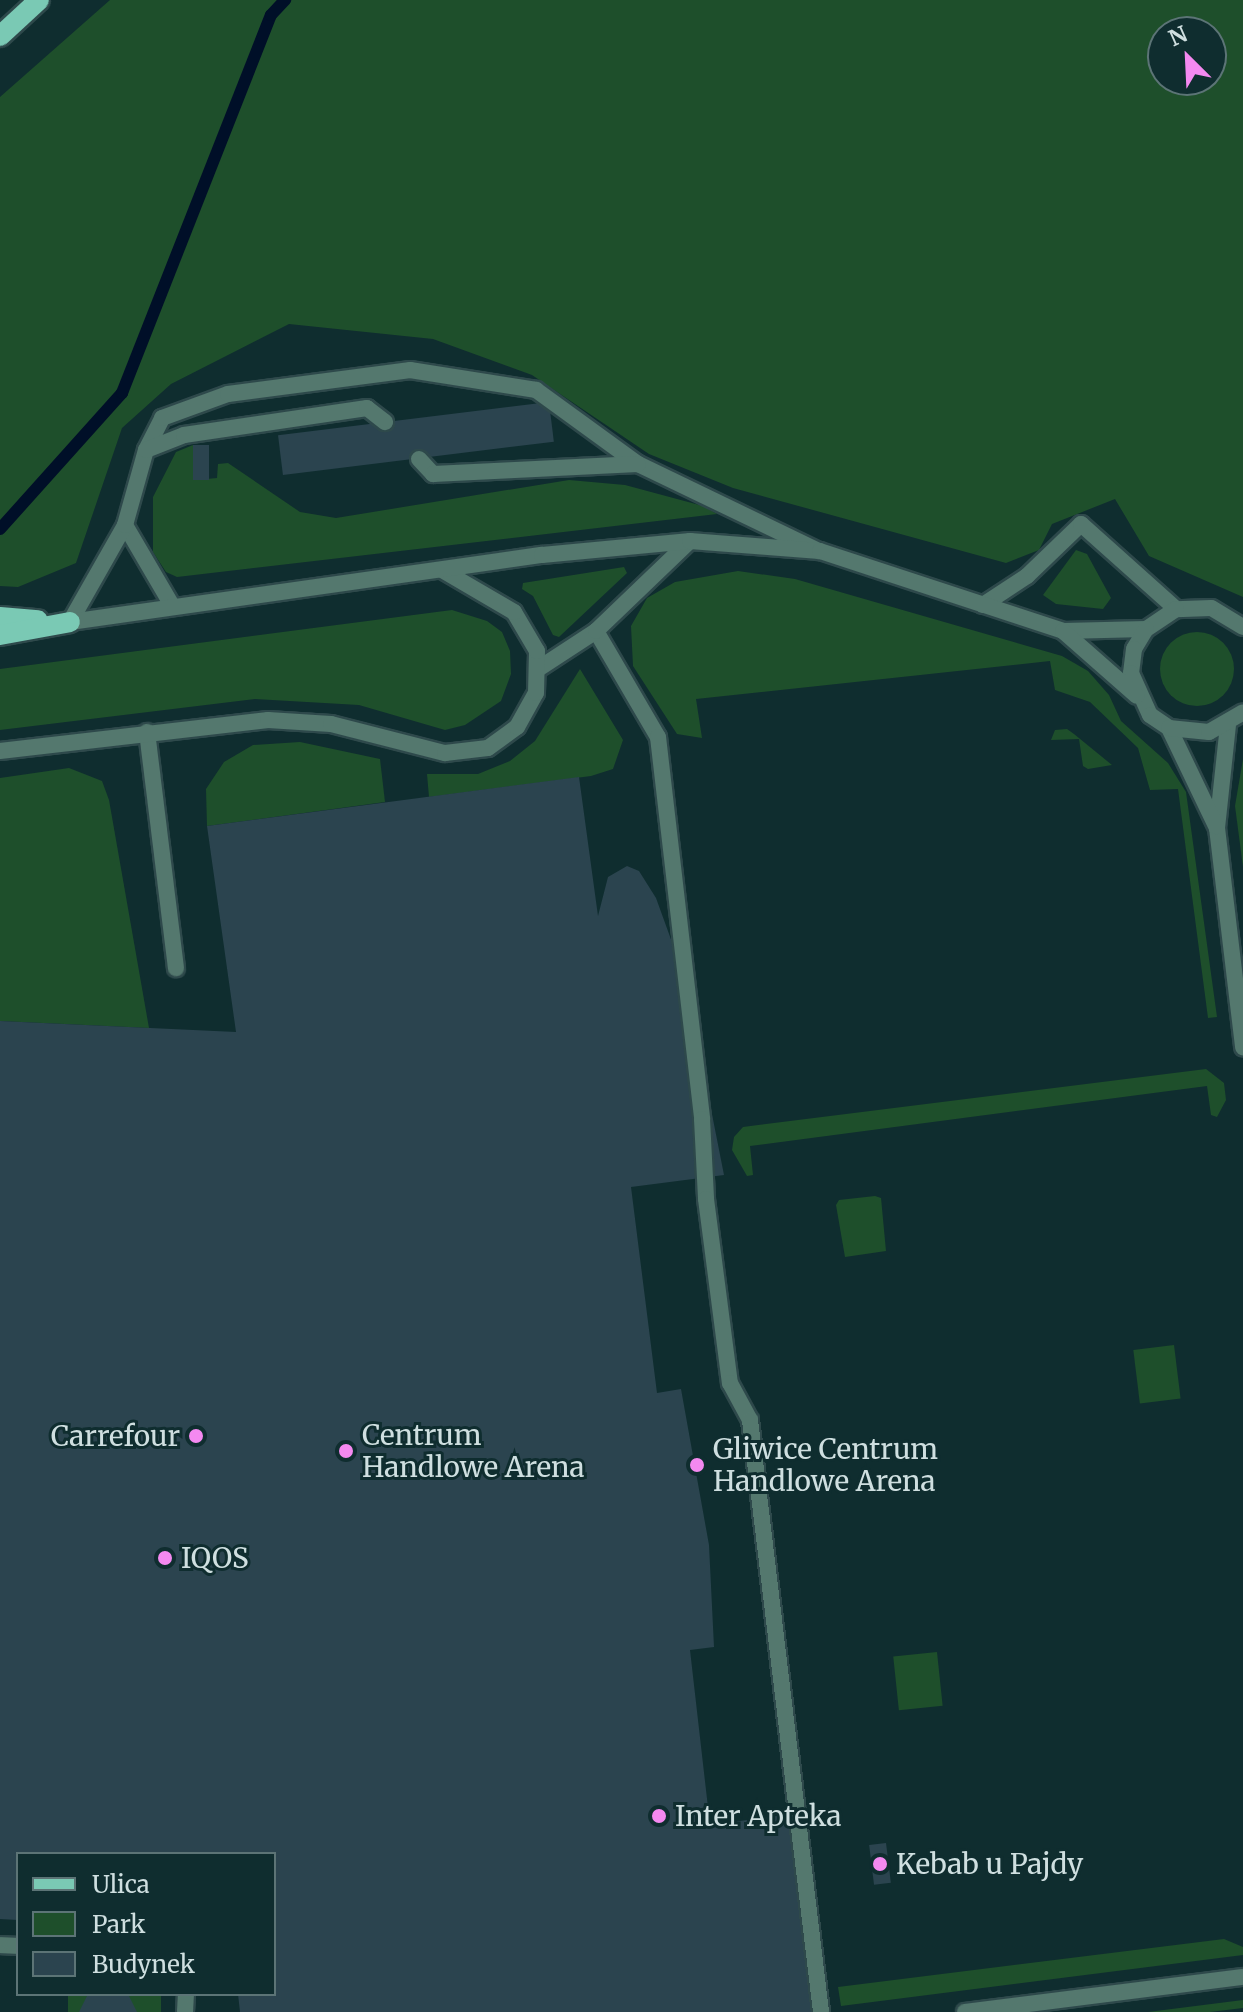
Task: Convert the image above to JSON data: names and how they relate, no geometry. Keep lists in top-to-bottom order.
{
  "places": [
    "Carrefour",
    "Centrum Handlowe Arena",
    "Gliwice Centrum Handlowe Arena",
    "IQOS",
    "Inter Apteka",
    "Kebab u Pajdy"
  ],
  "legend": ["Ulica", "Park", "Budynek"],
  "north": "top left"
}
